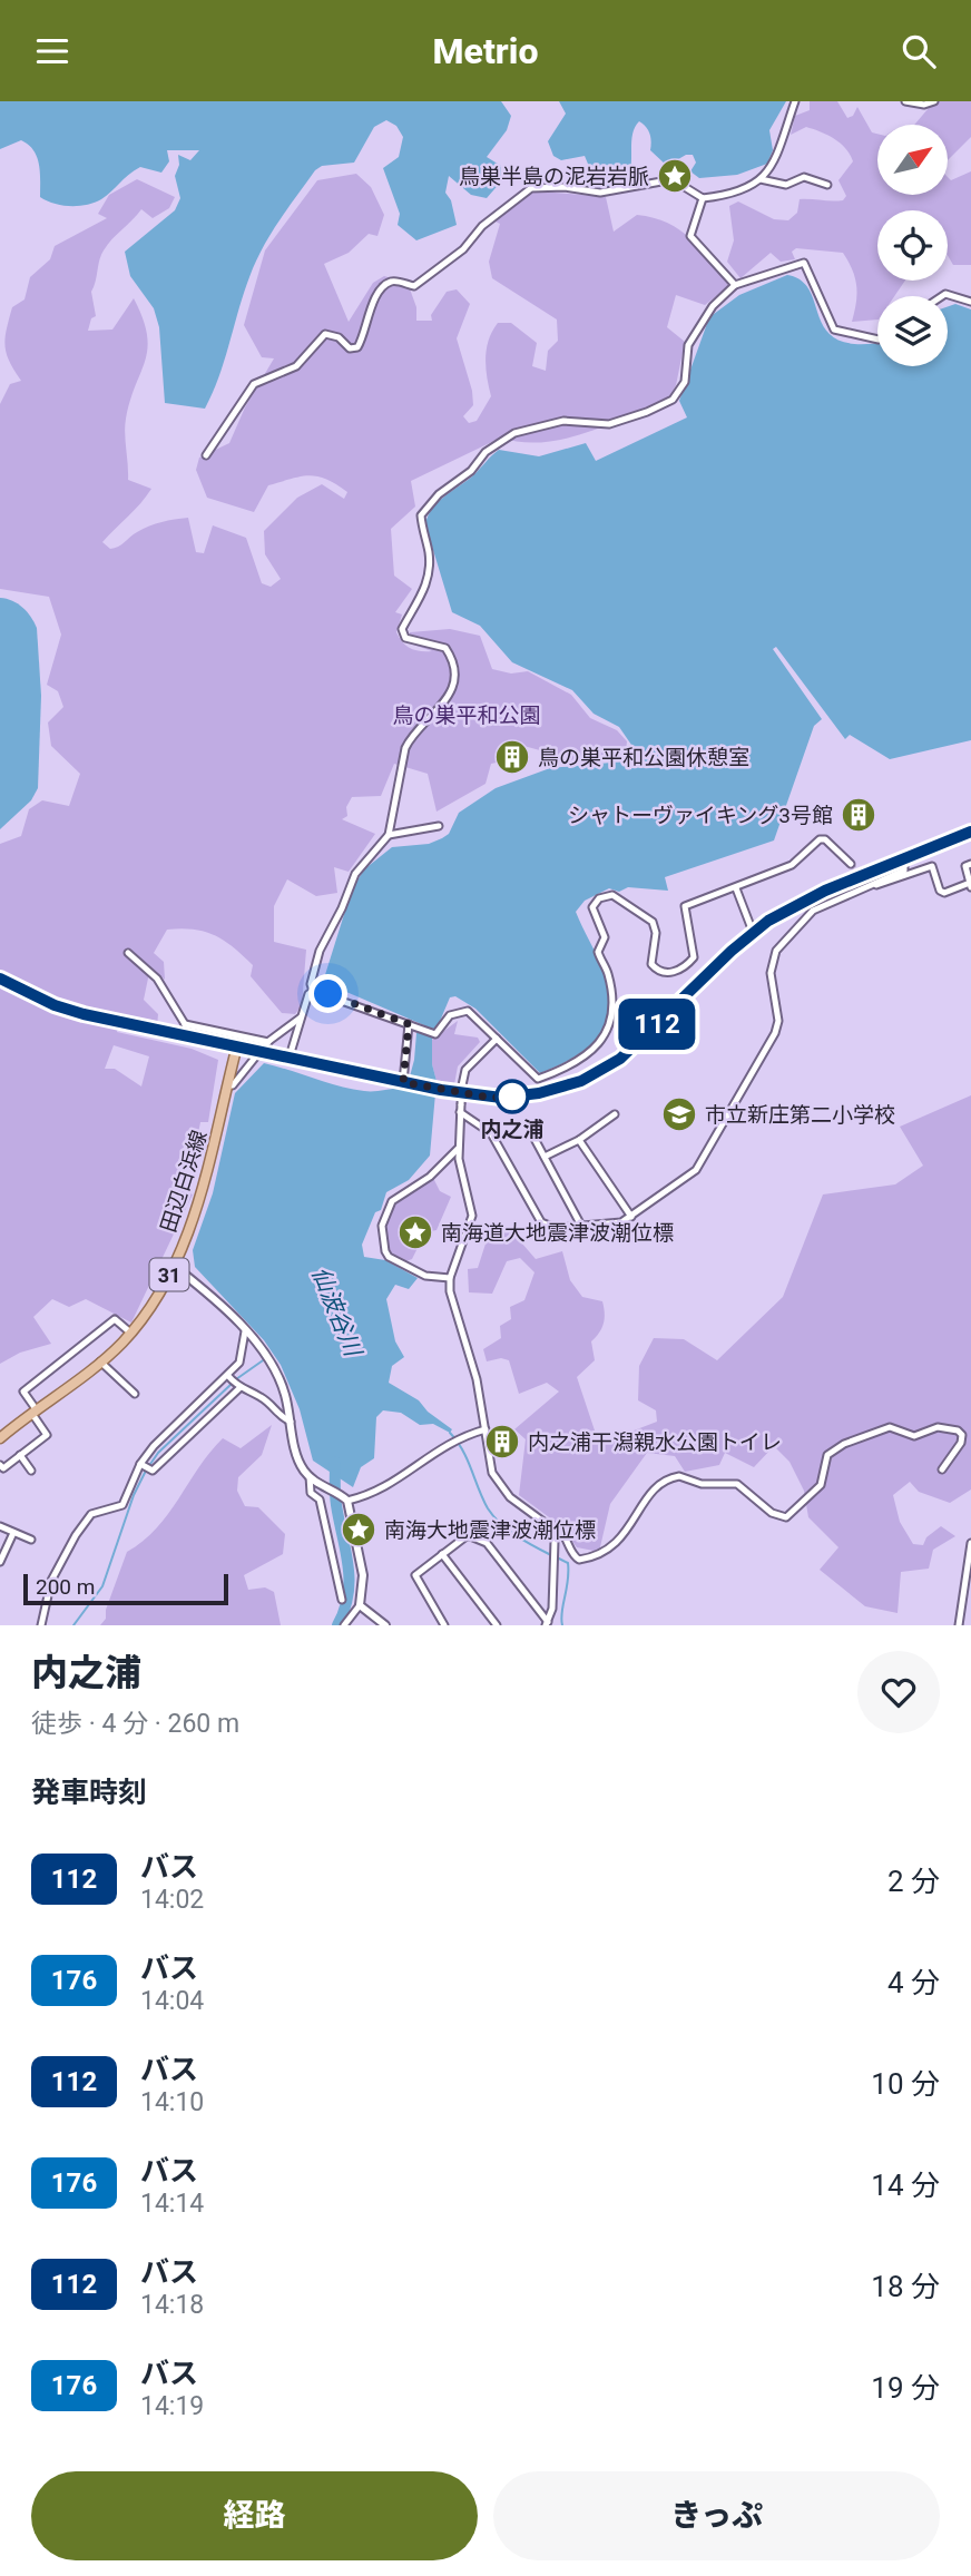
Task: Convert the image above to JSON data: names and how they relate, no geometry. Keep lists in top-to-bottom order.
{
  "streets": {
    "main road": ["田辺白浜線", "31"]
  },
  "water": ["仙波谷川"],
  "parks": ["鳥の巣平和公園"],
  "places": {
    "place": ["鳥巣半島の泥岩岩脈", "南海道大地震津波潮位標", "南海大地震津波潮位標"],
    "building": ["鳥の巣平和公園休憩室", "シャトーヴァイキング3号館", "内之浦干潟親水公園トイレ"],
    "other": ["内之浦"],
    "school or university": ["市立新庄第二小学校"]
  },
  "lines": ["bus line 112"],
  "scale_bar": "200 m",
  "north": "top right",
  "page": {
    "header": "Metrio",
    "on_map": "112",
    "scale": "200 m",
    "heading": [
      ["内之浦", "徒歩 · 4 分 · 260 m"],
      "発車時刻"
    ],
    "list": [
      {
        "mark": "112",
        "name": "バス",
        "note": "14:02",
        "value": "2 分"
      },
      {
        "mark": "176",
        "name": "バス",
        "note": "14:04",
        "value": "4 分"
      },
      {
        "mark": "112",
        "name": "バス",
        "note": "14:10",
        "value": "10 分"
      },
      {
        "mark": "176",
        "name": "バス",
        "note": "14:14",
        "value": "14 分"
      },
      {
        "mark": "112",
        "name": "バス",
        "note": "14:18",
        "value": "18 分"
      },
      {
        "mark": "176",
        "name": "バス",
        "note": "14:19",
        "value": "19 分"
      }
    ],
    "buttons": ["経路", "きっぷ"]
  }
}
